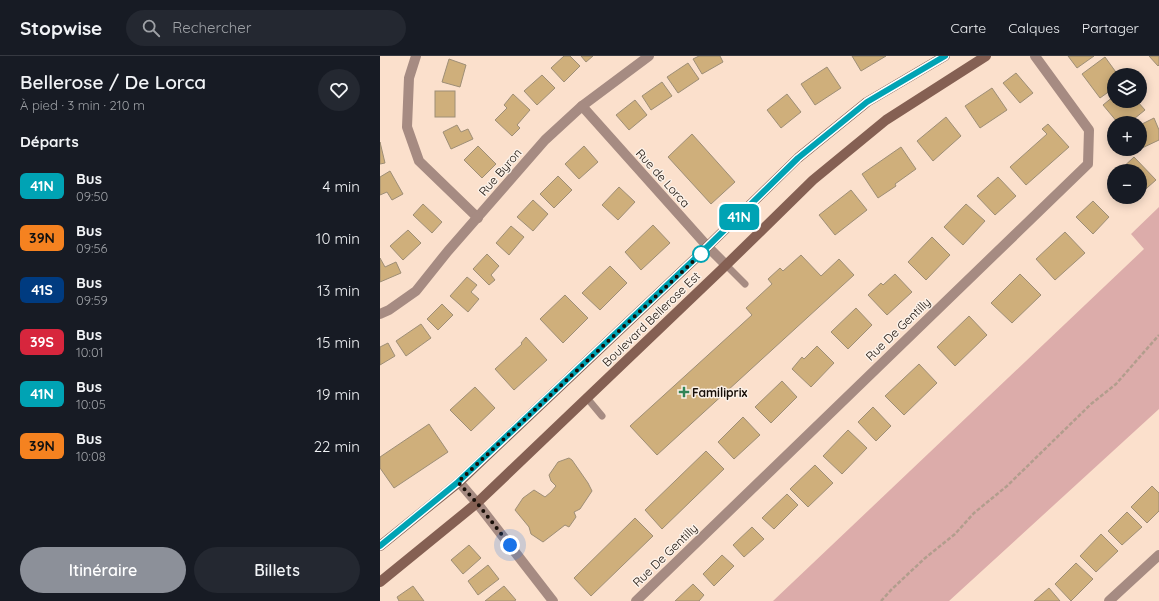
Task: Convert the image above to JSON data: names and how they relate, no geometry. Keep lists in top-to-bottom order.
{
  "streets": {
    "street": [
      "Rue Byron",
      "Rue de Lorca",
      "Boulevard Bellerose Est",
      "Rue De Gentilly"
    ]
  },
  "crossings": [
    ["Rue Byron", "Rue de Lorca"],
    ["Rue de Lorca", "Boulevard Bellerose Est"]
  ],
  "places": {
    "health": ["Familiprix"]
  },
  "lines": ["bus line 41N"],
  "page": {
    "header": "Stopwise",
    "search": "Rechercher",
    "nav": ["Carte", "Calques", "Partager"],
    "heading": [
      ["Bellerose / De Lorca", "À pied · 3 min · 210 m"],
      "Départs"
    ],
    "on_map": "41N",
    "map_buttons": ["+", "−"],
    "list": [
      {
        "mark": "41N",
        "name": "Bus",
        "note": "09:50",
        "value": "4 min"
      },
      {
        "mark": "39N",
        "name": "Bus",
        "note": "09:56",
        "value": "10 min"
      },
      {
        "mark": "41S",
        "name": "Bus",
        "note": "09:59",
        "value": "13 min"
      },
      {
        "mark": "39S",
        "name": "Bus",
        "note": "10:01",
        "value": "15 min"
      },
      {
        "mark": "41N",
        "name": "Bus",
        "note": "10:05",
        "value": "19 min"
      },
      {
        "mark": "39N",
        "name": "Bus",
        "note": "10:08",
        "value": "22 min"
      }
    ],
    "buttons": ["Itinéraire", "Billets"]
  }
}
